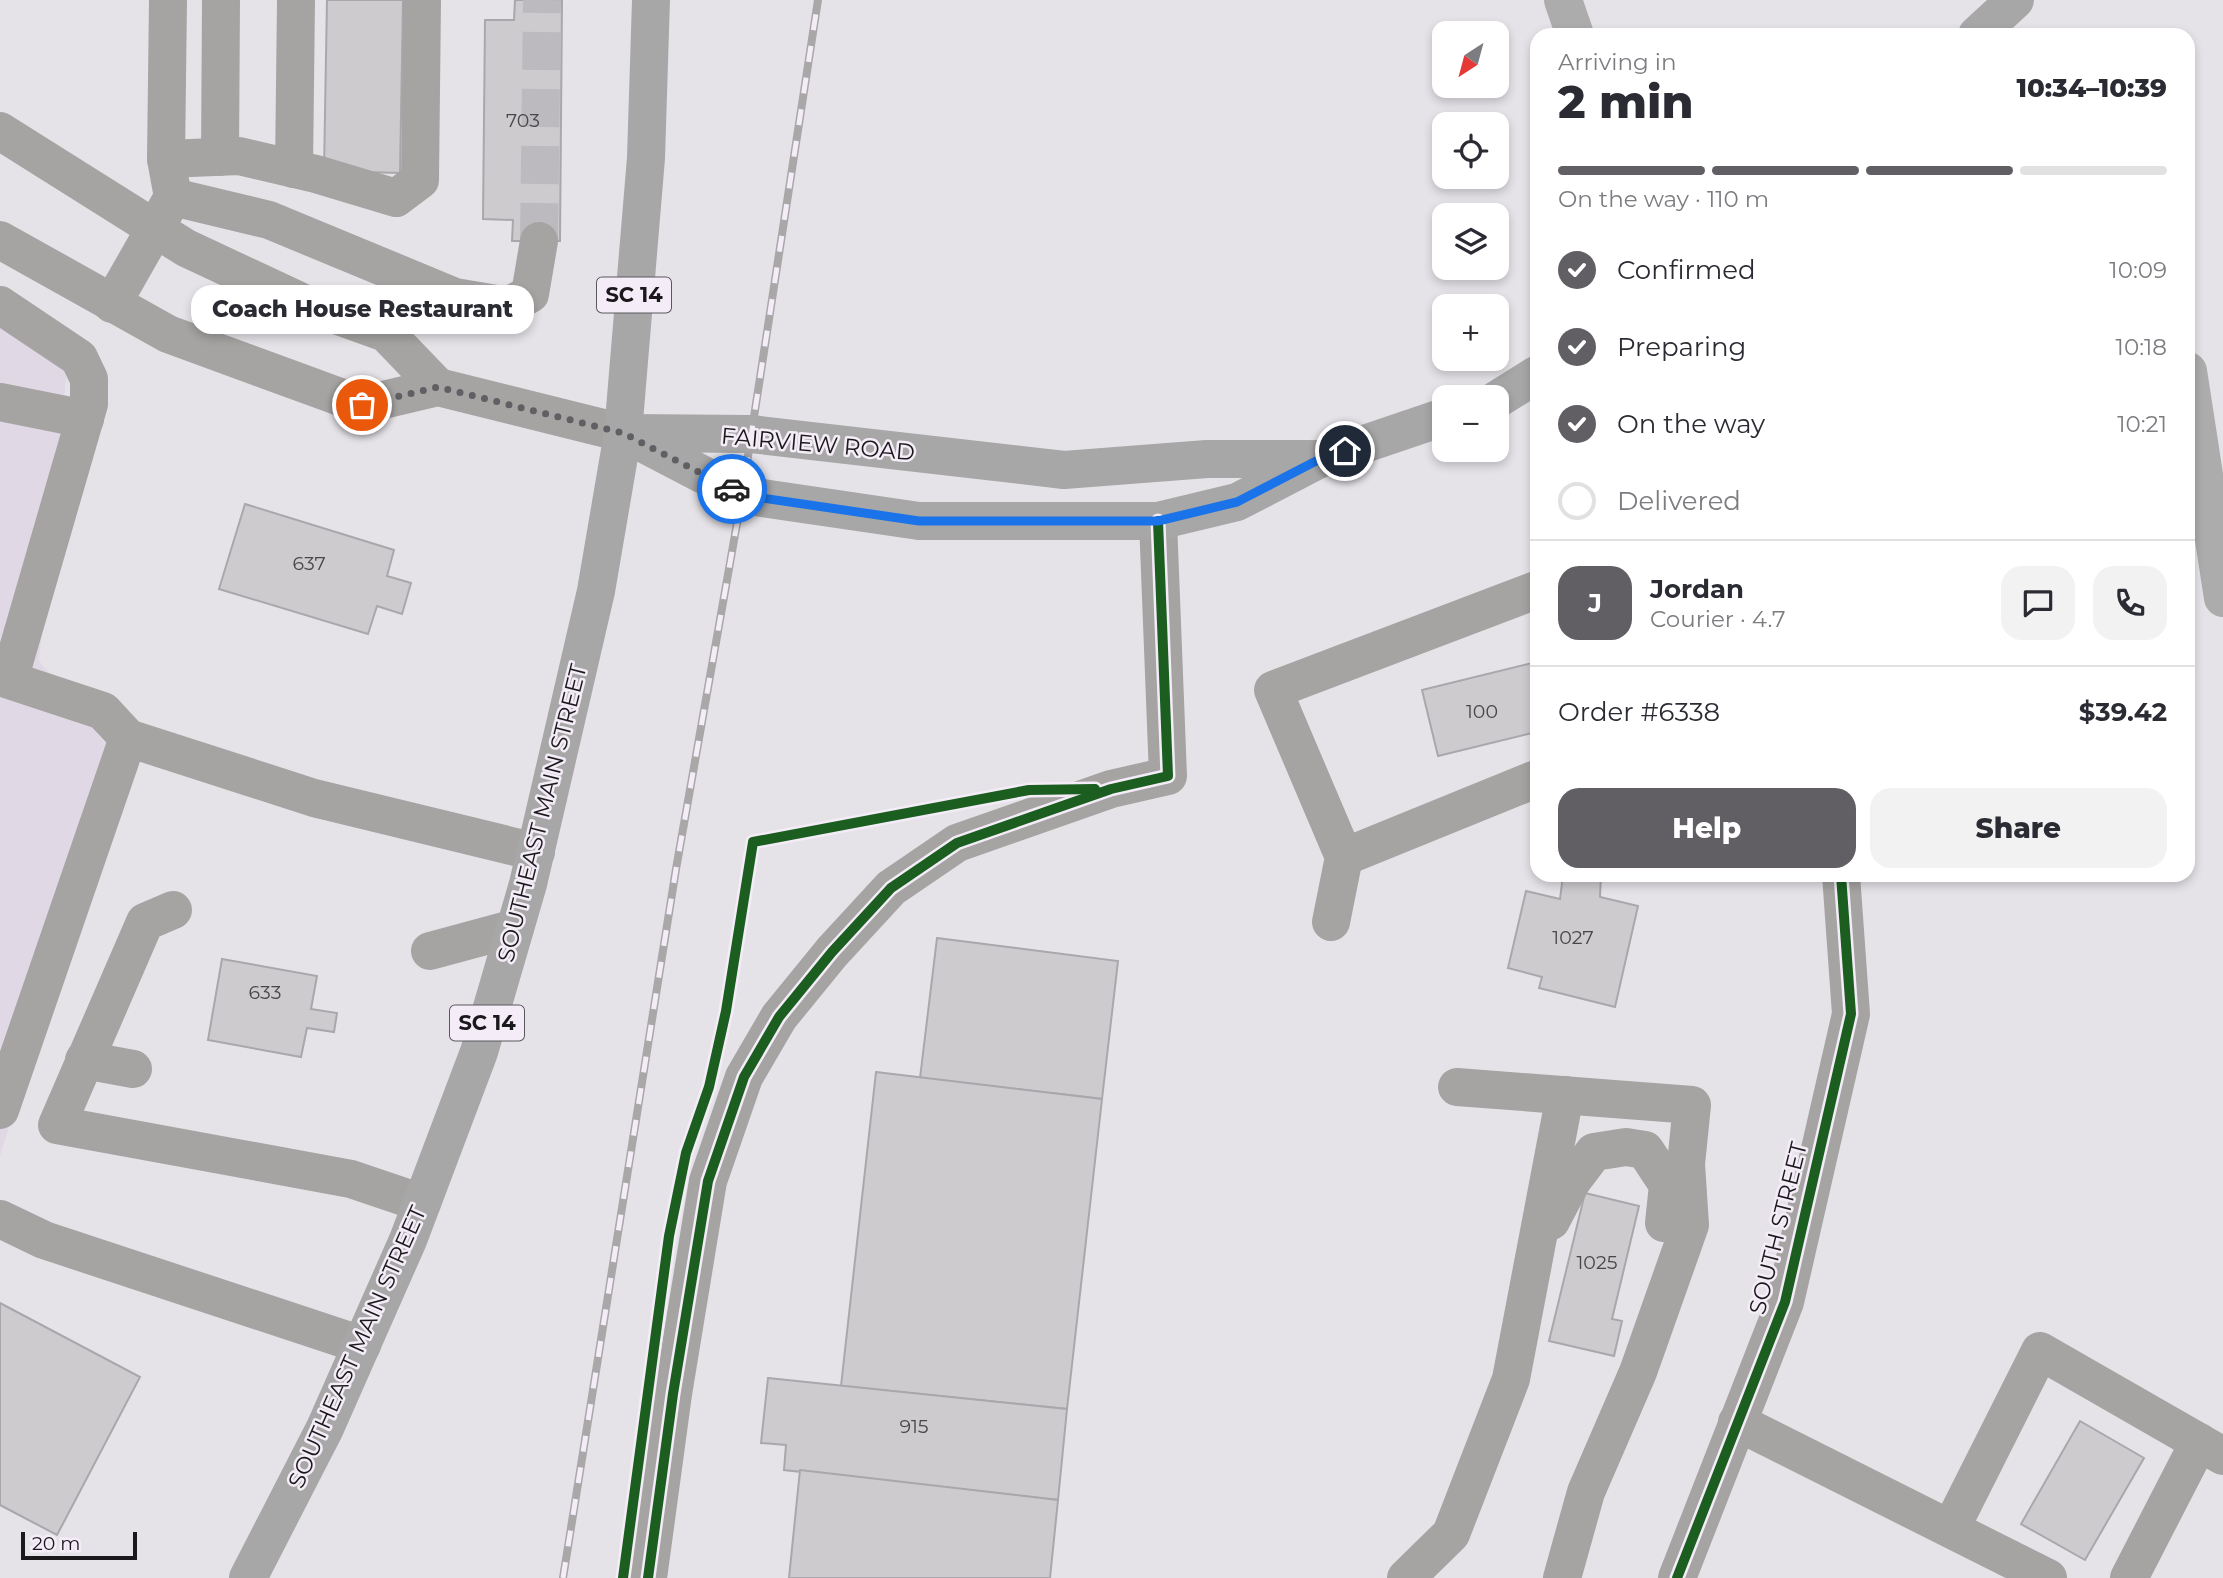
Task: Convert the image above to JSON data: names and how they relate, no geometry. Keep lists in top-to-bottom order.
{
  "streets": {
    "main road": ["SC 14", "FAIRVIEW ROAD", "SOUTHEAST MAIN STREET"],
    "street": ["SOUTH STREET"]
  },
  "crossings": [
    ["FAIRVIEW ROAD", "SOUTHEAST MAIN STREET"]
  ],
  "places": ["Coach House Restaurant"],
  "house_numbers": [
    "703",
    "637",
    "100",
    "1027",
    "633",
    "1025",
    "915"
  ],
  "scale_bar": "20 m",
  "north": "bottom left",
  "page": {
    "map_buttons": ["+", "−"],
    "heading": ["2 min", "Arriving in", "10:34–10:39"],
    "panel": [
      "Jordan",
      "Courier · 4.7",
      "Order #6338",
      "$39.42"
    ],
    "bar": "On the way · 110 m",
    "list": [
      ["Confirmed", "10:09"],
      ["Preparing", "10:18"],
      ["On the way", "10:21"],
      "Delivered"
    ],
    "bubble": "Coach House Restaurant",
    "round": "J",
    "buttons": ["Help", "Share"],
    "scale": "20 m"
  }
}
